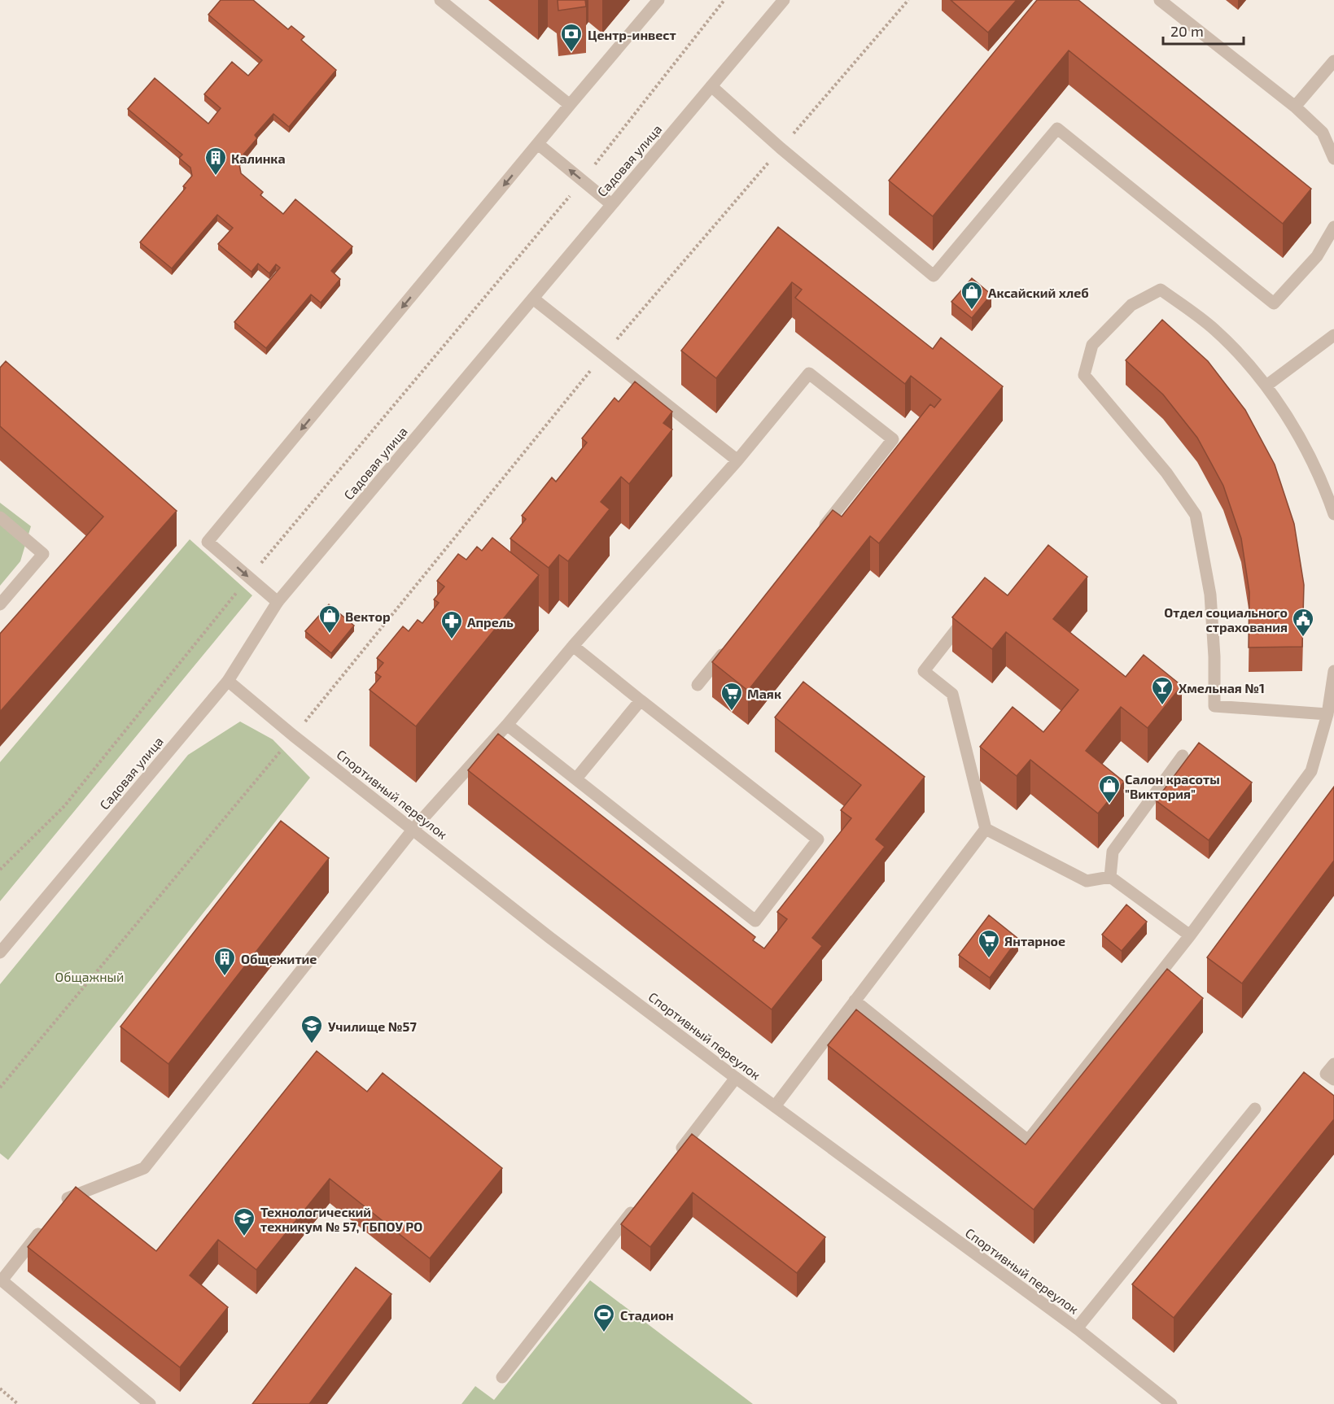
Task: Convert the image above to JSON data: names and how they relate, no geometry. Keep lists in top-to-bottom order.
{
  "streets": {
    "street": ["Садовая улица", "Спортивный переулок"]
  },
  "crossings": [
    ["Садовая улица", "Спортивный переулок"]
  ],
  "parks": ["Общажный"],
  "places": {
    "bank": ["Центр-инвест"],
    "building": ["Калинка", "Общежитие"],
    "shop": ["Аксайский хлеб", "Вектор", "Салон красоты \"Виктория\""],
    "public building": ["Отдел социального страхования"],
    "pharmacy": ["Апрель"],
    "bar": ["Хмельная №1"],
    "supermarket": ["Маяк", "Янтарное"],
    "school or university": ["Училище №57", "Технологический техникум № 57, ГБПОУ РО"],
    "sports": ["Стадион"]
  },
  "scale_bar": "20 m"
}
